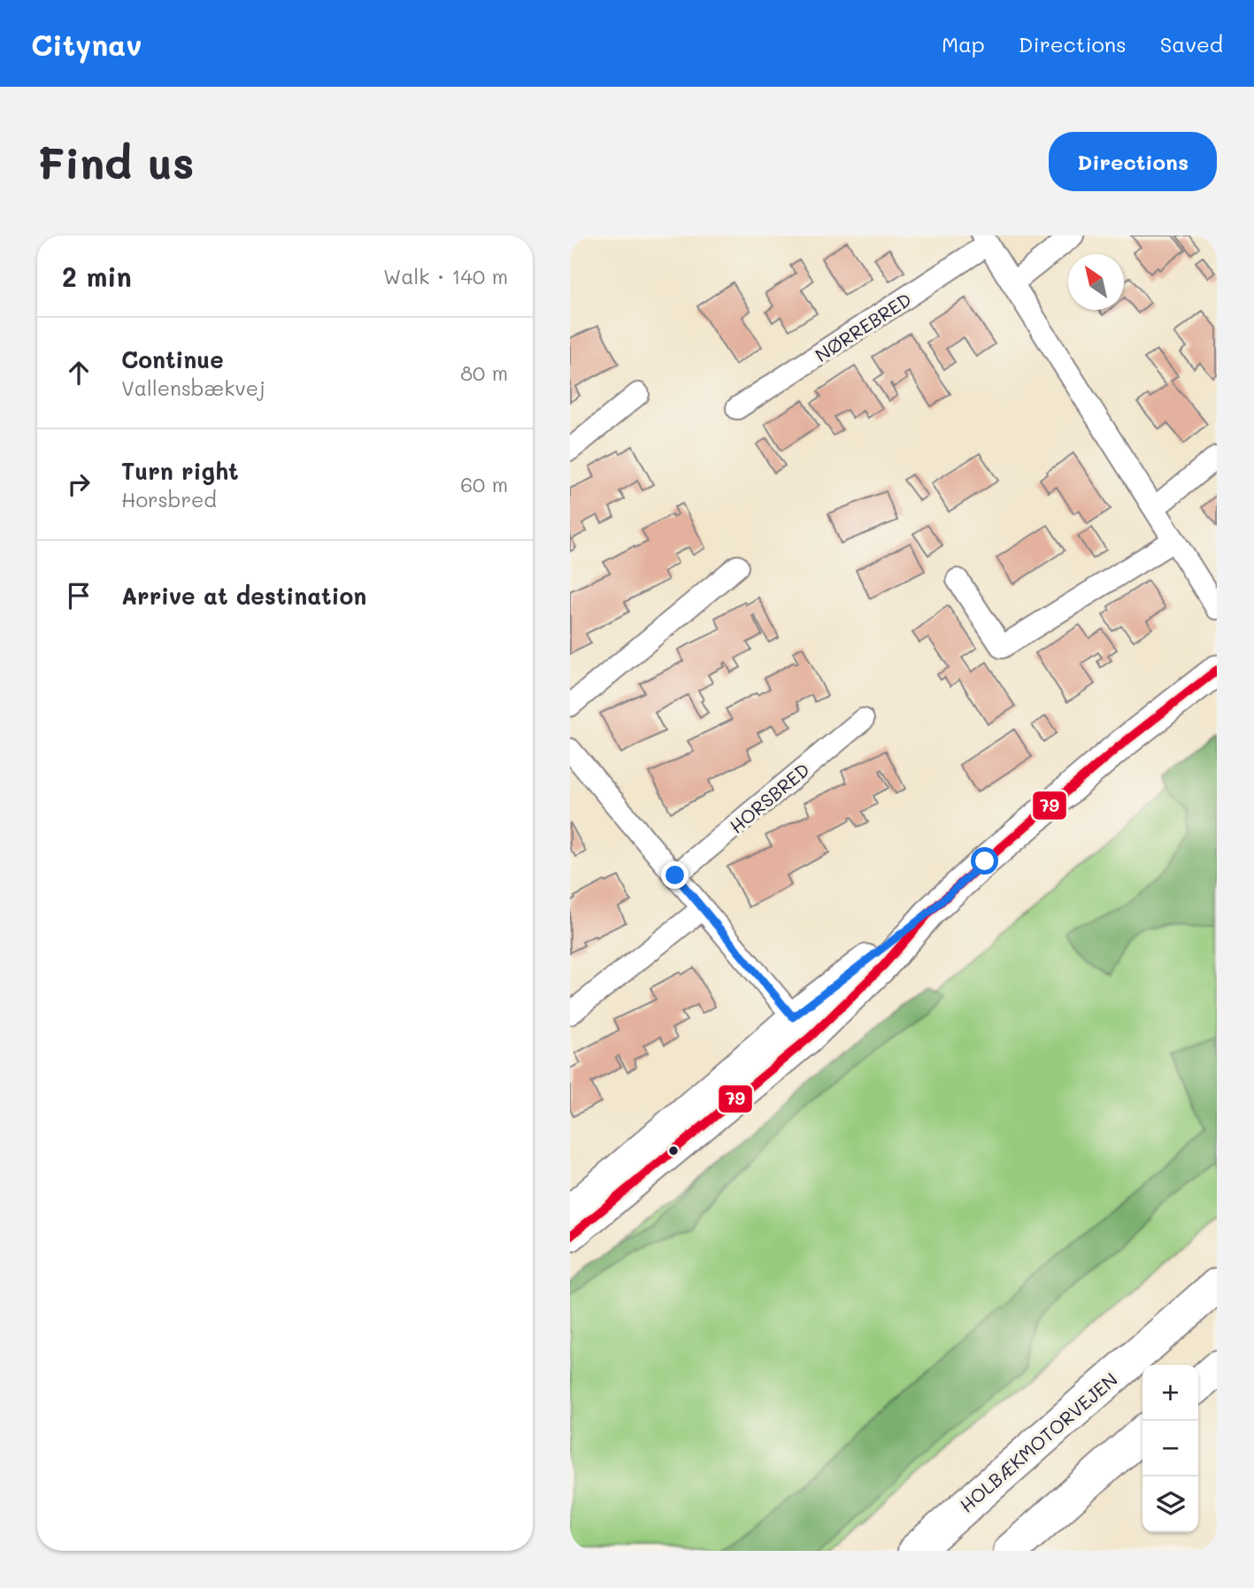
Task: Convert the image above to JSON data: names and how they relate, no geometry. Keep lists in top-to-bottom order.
{
  "streets": {
    "highway": ["HOLBÆKMOTORVEJEN"],
    "street": ["NØRREBRED", "HORSBRED"]
  },
  "lines": ["transit line 79"],
  "north": "top left",
  "page": {
    "header": "Citynav",
    "nav": ["Map", "Directions", "Saved"],
    "buttons": "Directions",
    "title": "Find us",
    "heading": ["2 min", "Walk · 140 m"],
    "list": [
      ["Continue", "Vallensbækvej", "80 m"],
      ["Turn right", "Horsbred", "60 m"],
      "Arrive at destination"
    ],
    "map_buttons": ["+", "−"]
  }
}
